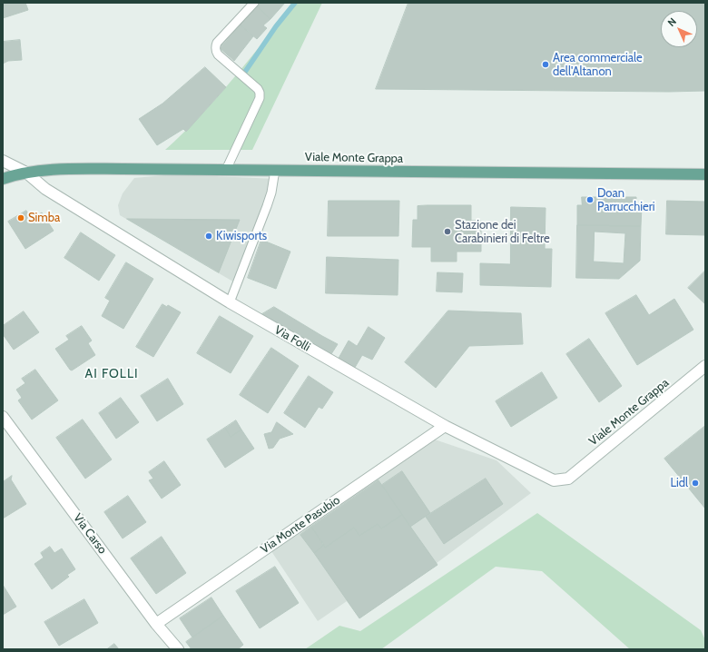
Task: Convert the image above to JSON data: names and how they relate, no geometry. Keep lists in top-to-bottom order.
{
  "streets": {
    "main road": ["Viale Monte Grappa"],
    "street": ["Via Folli", "Via Monte Pasubio", "Via Carso"]
  },
  "crossings": [
    ["Viale Monte Grappa", "Via Folli"],
    ["Via Folli", "Via Monte Pasubio"],
    ["Via Monte Pasubio", "Via Carso"]
  ],
  "districts": ["AI FOLLI"],
  "places": [
    "Area commerciale dell'Altanon",
    "Doan Parrucchieri",
    "Simba",
    "Stazione dei Carabinieri di Feltre",
    "Kiwisports",
    "Lidl"
  ],
  "north": "top left"
}
